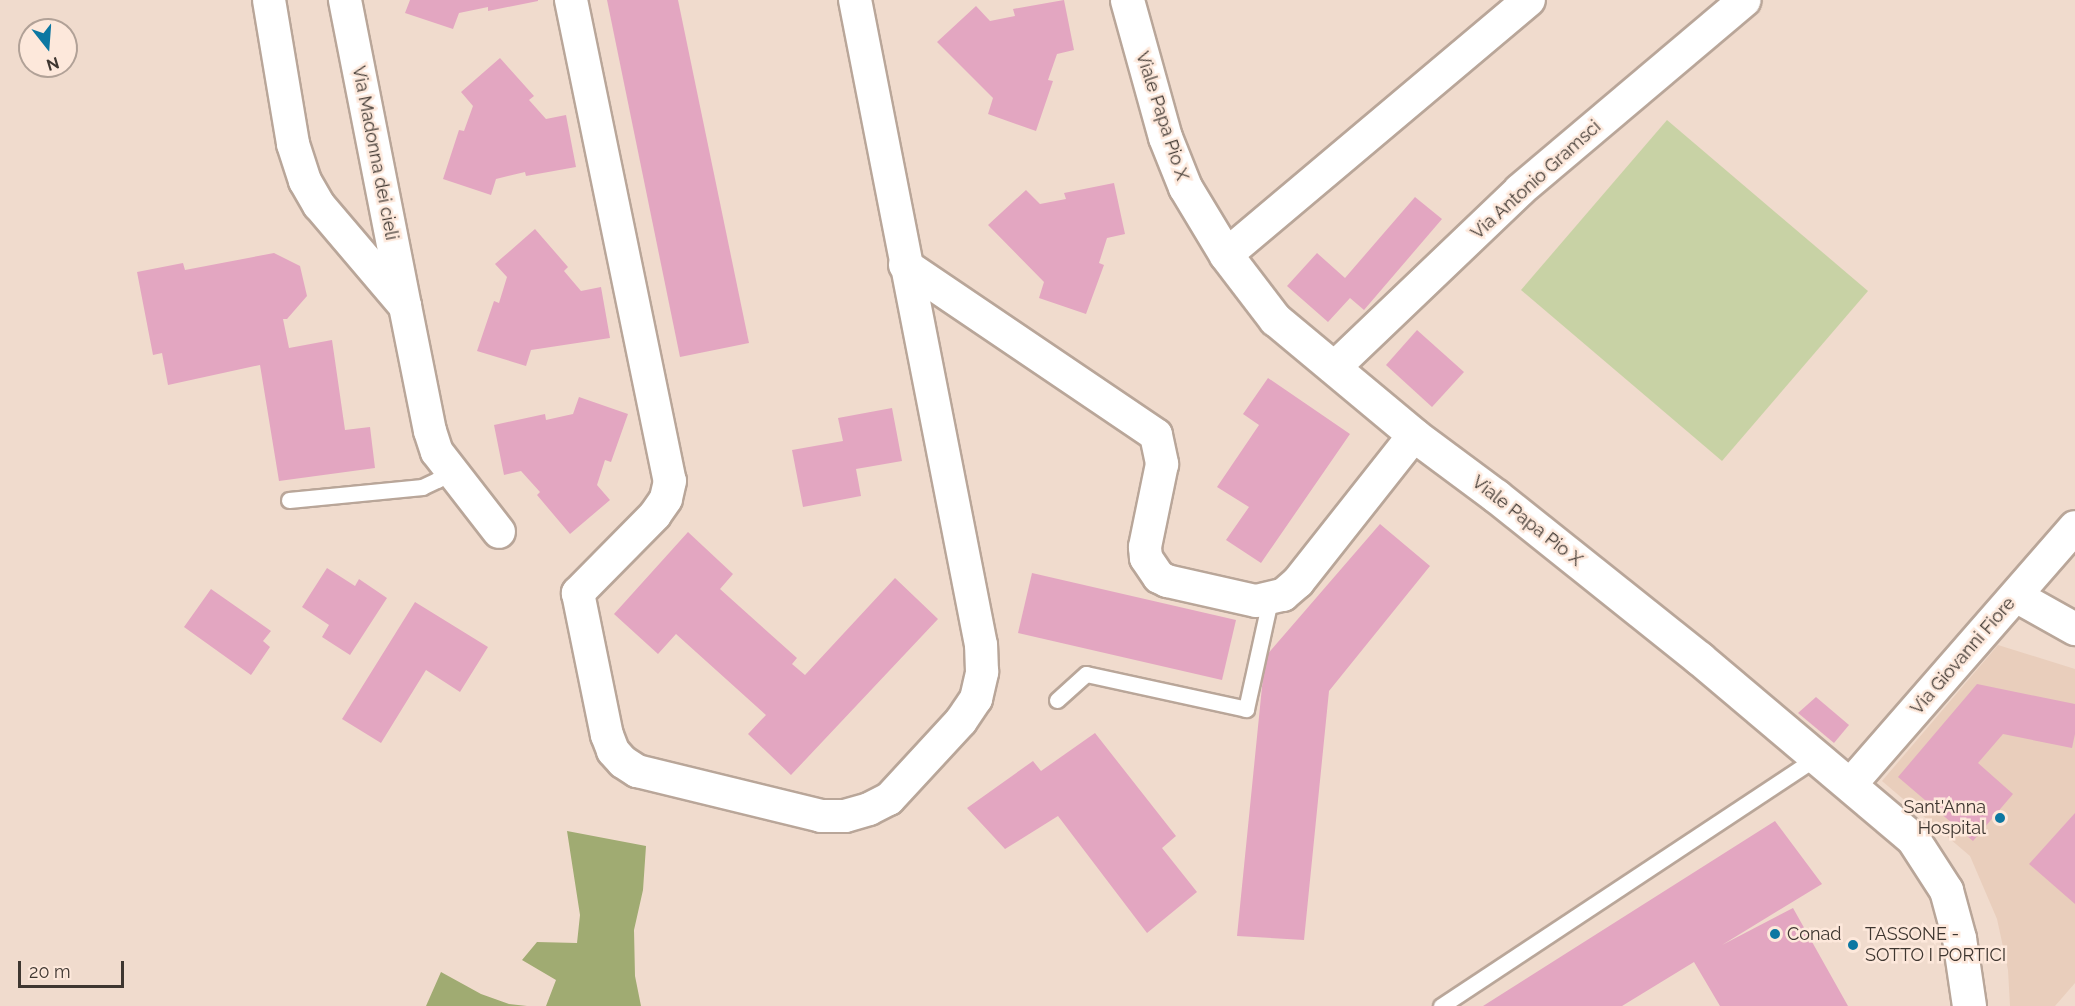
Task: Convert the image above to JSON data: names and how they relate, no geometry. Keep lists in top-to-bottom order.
{
  "streets": {
    "street": [
      "Viale Papa Pio X",
      "Via Madonna dei cieli",
      "Via Antonio Gramsci",
      "Via Giovanni Fiore"
    ]
  },
  "crossings": [
    ["Viale Papa Pio X", "Via Antonio Gramsci"],
    ["Viale Papa Pio X", "Via Giovanni Fiore"]
  ],
  "places": ["Sant'Anna Hospital", "Conad", "TASSONE - SOTTO I PORTICI"],
  "scale_bar": "20 m",
  "north": "bottom"
}
